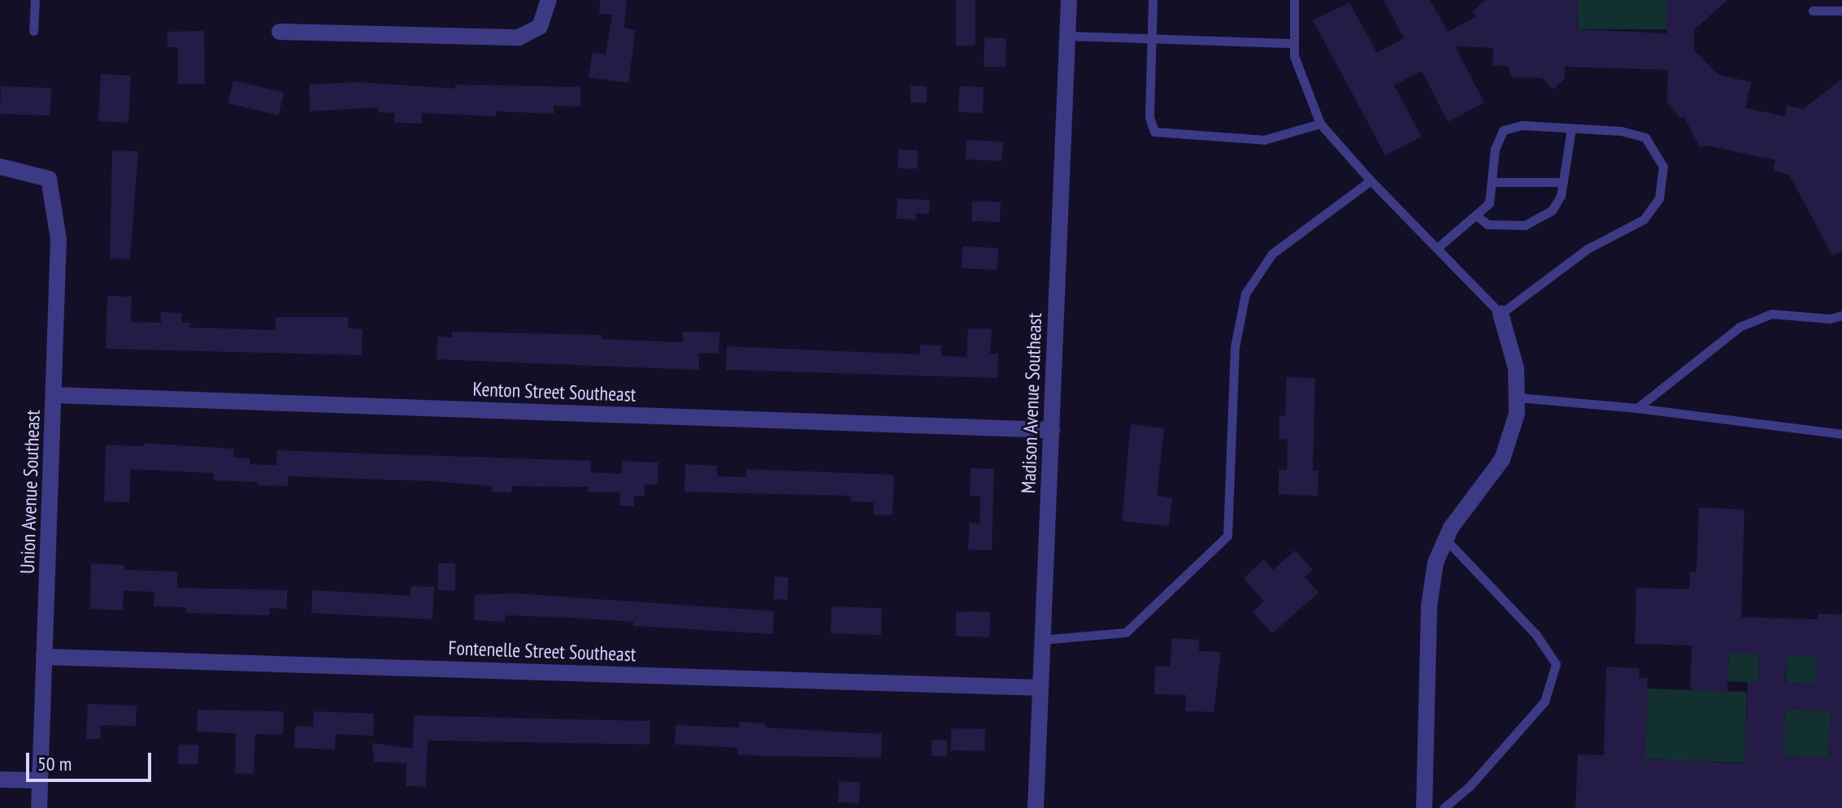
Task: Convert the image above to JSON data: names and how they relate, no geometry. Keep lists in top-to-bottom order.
{
  "streets": {
    "street": [
      "Kenton Street Southeast",
      "Madison Avenue Southeast",
      "Union Avenue Southeast",
      "Fontenelle Street Southeast"
    ]
  },
  "crossings": [
    ["Kenton Street Southeast", "Madison Avenue Southeast"],
    ["Kenton Street Southeast", "Union Avenue Southeast"],
    ["Madison Avenue Southeast", "Fontenelle Street Southeast"],
    ["Union Avenue Southeast", "Fontenelle Street Southeast"]
  ],
  "scale_bar": "50 m"
}
